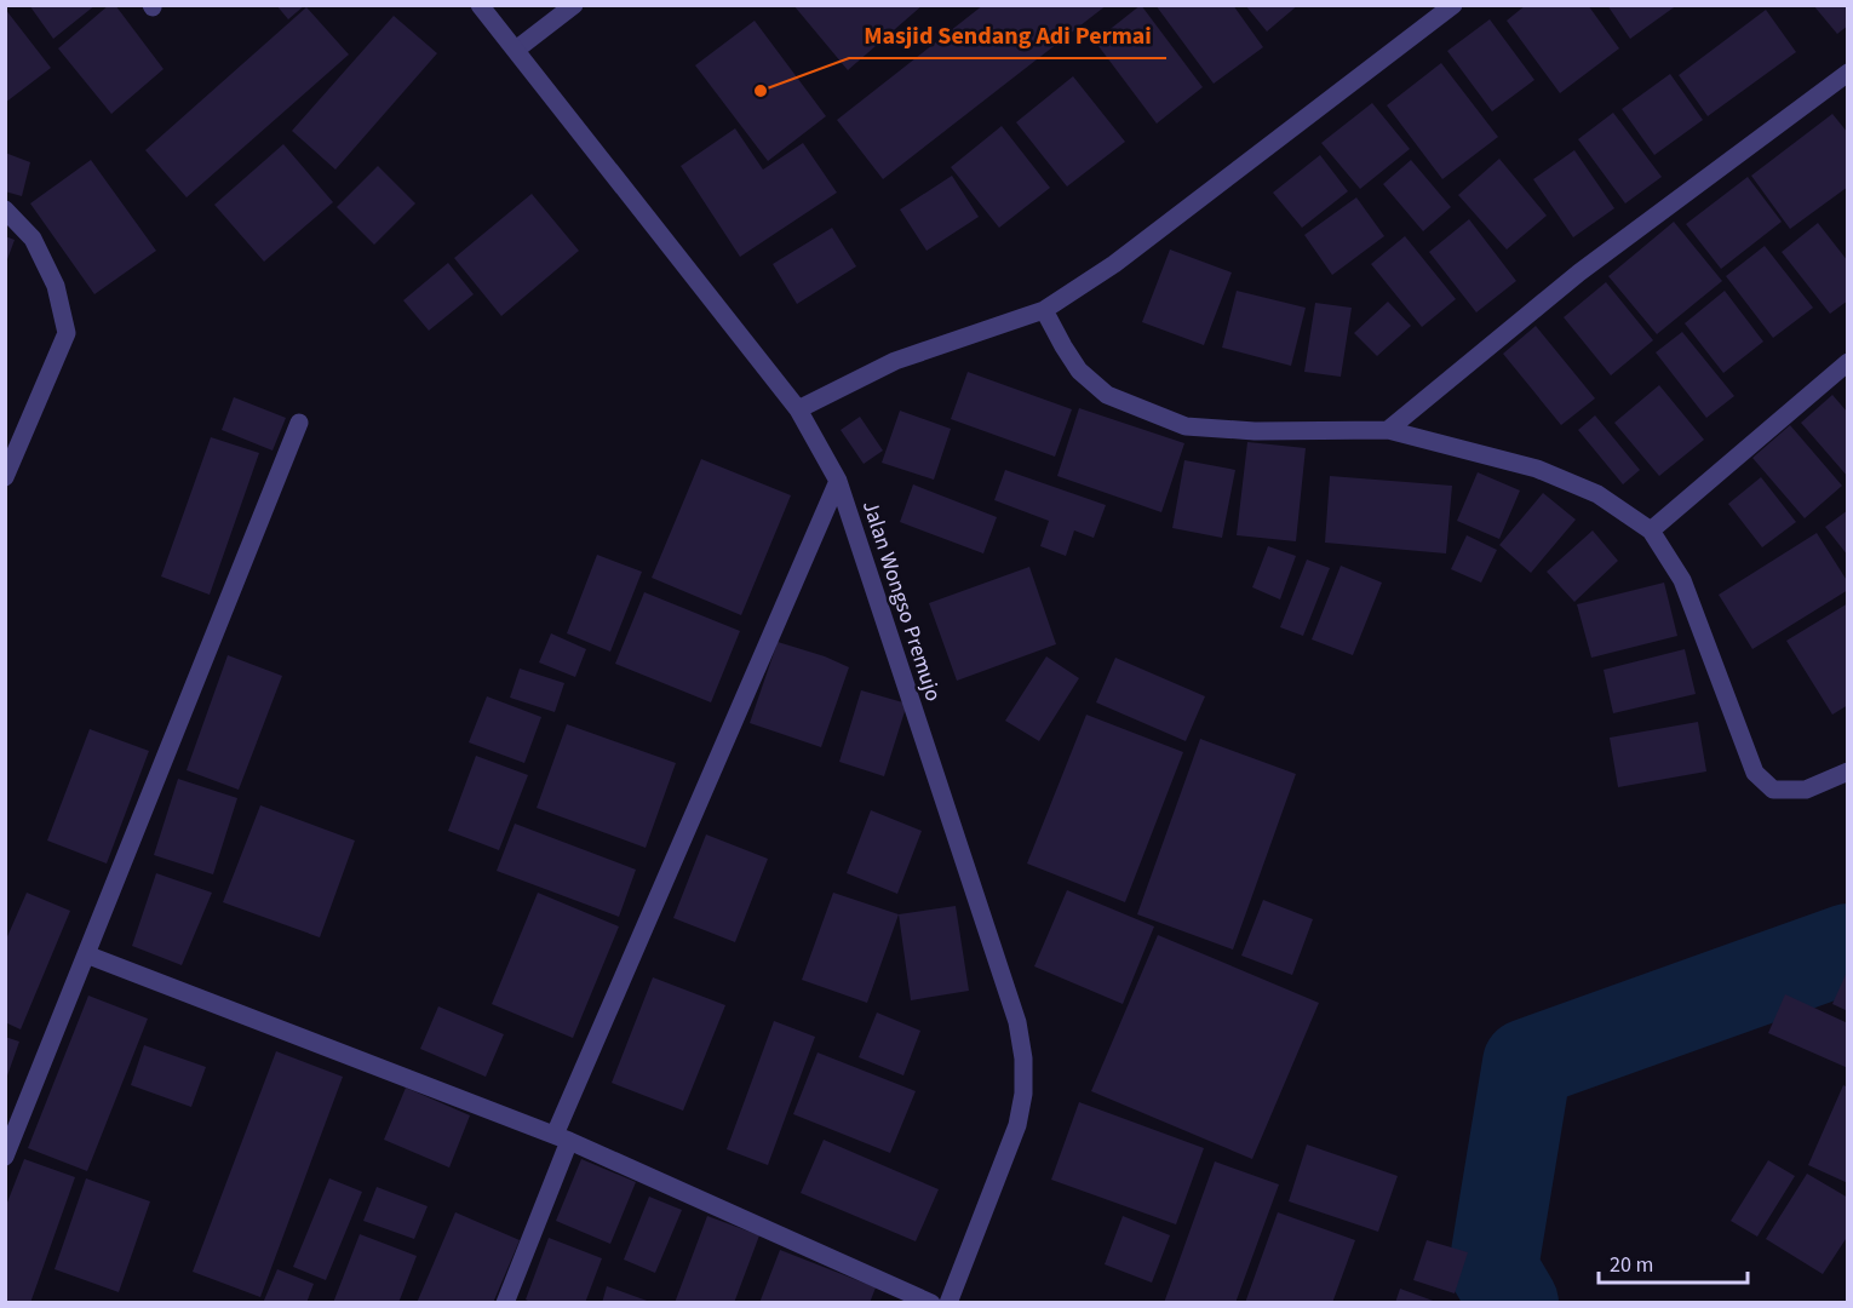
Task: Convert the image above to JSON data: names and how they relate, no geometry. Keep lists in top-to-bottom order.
{
  "streets": {
    "street": ["Jalan Wongso Premujo"]
  },
  "places": ["Masjid Sendang Adi Permai"],
  "scale_bar": "20 m"
}
